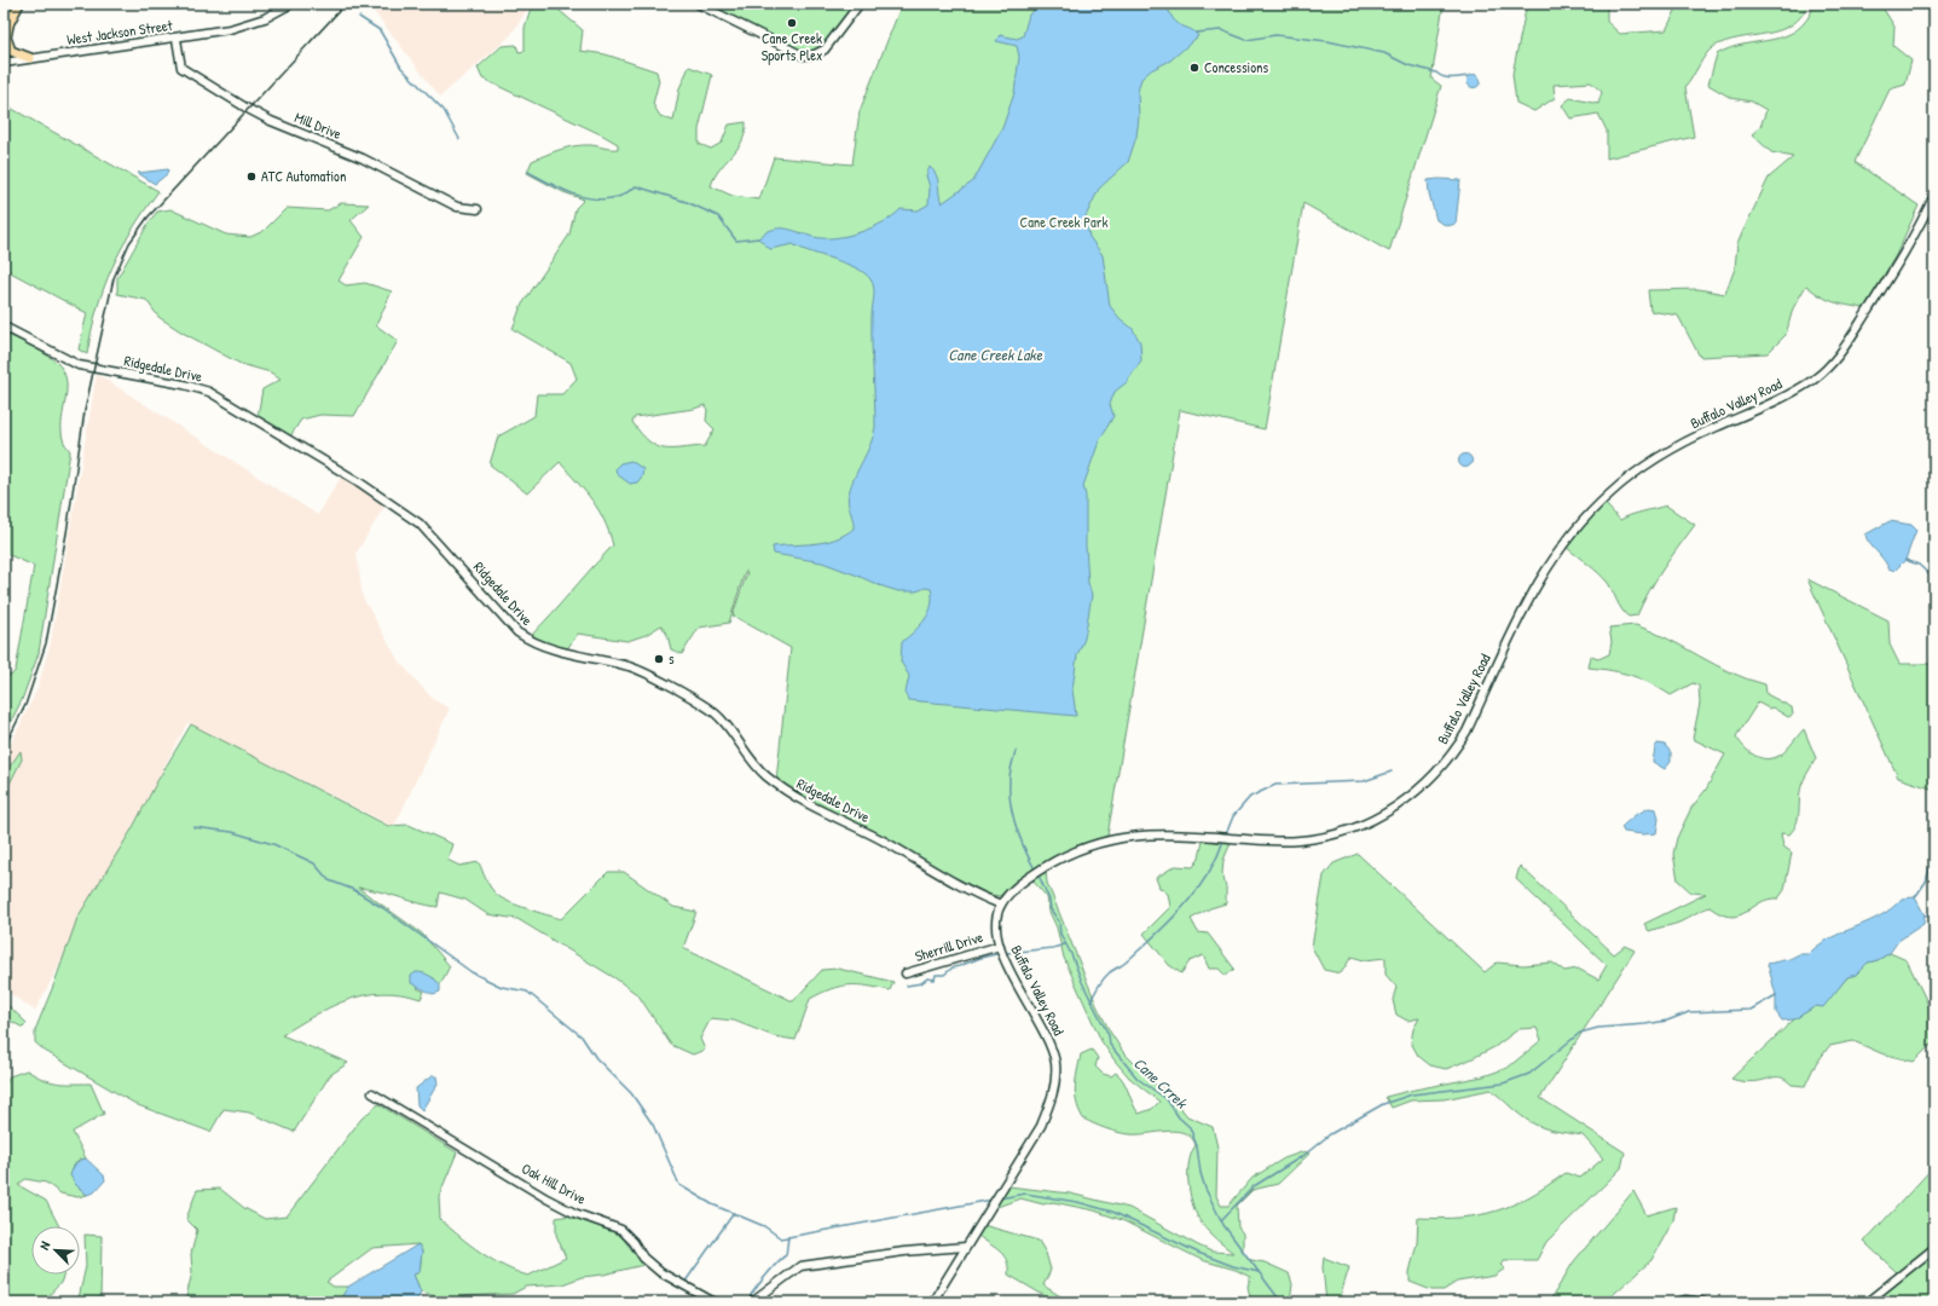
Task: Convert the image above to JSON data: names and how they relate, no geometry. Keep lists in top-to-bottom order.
{
  "streets": {
    "street": [
      "West Jackson Street",
      "Mill Drive",
      "Ridgedale Drive",
      "Buffalo Valley Road",
      "Sherrill Drive",
      "Oak Hill Drive"
    ]
  },
  "crossings": [
    ["West Jackson Street", "Mill Drive"],
    ["Ridgedale Drive", "Buffalo Valley Road"],
    ["Buffalo Valley Road", "Sherrill Drive"]
  ],
  "water": ["Cane Creek Lake", "Cane Crrek"],
  "parks": ["Cane Creek Park"],
  "places": [
    "Cane Creek Sports Plex",
    "Concessions",
    "ATC Automation",
    "s"
  ],
  "north": "top left"
}
